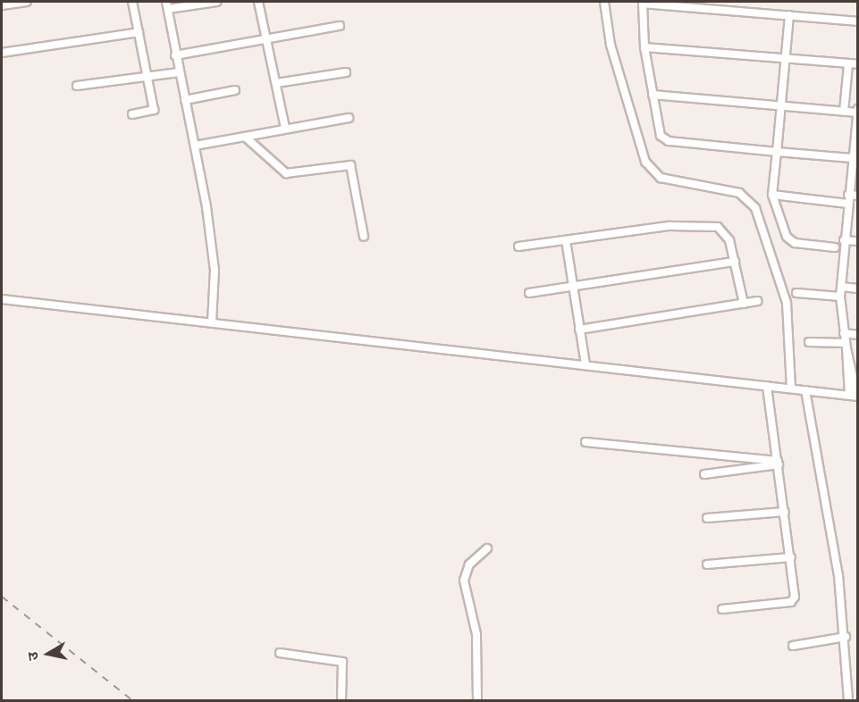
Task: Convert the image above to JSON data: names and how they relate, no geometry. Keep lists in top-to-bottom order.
{
  "north": "left"
}
